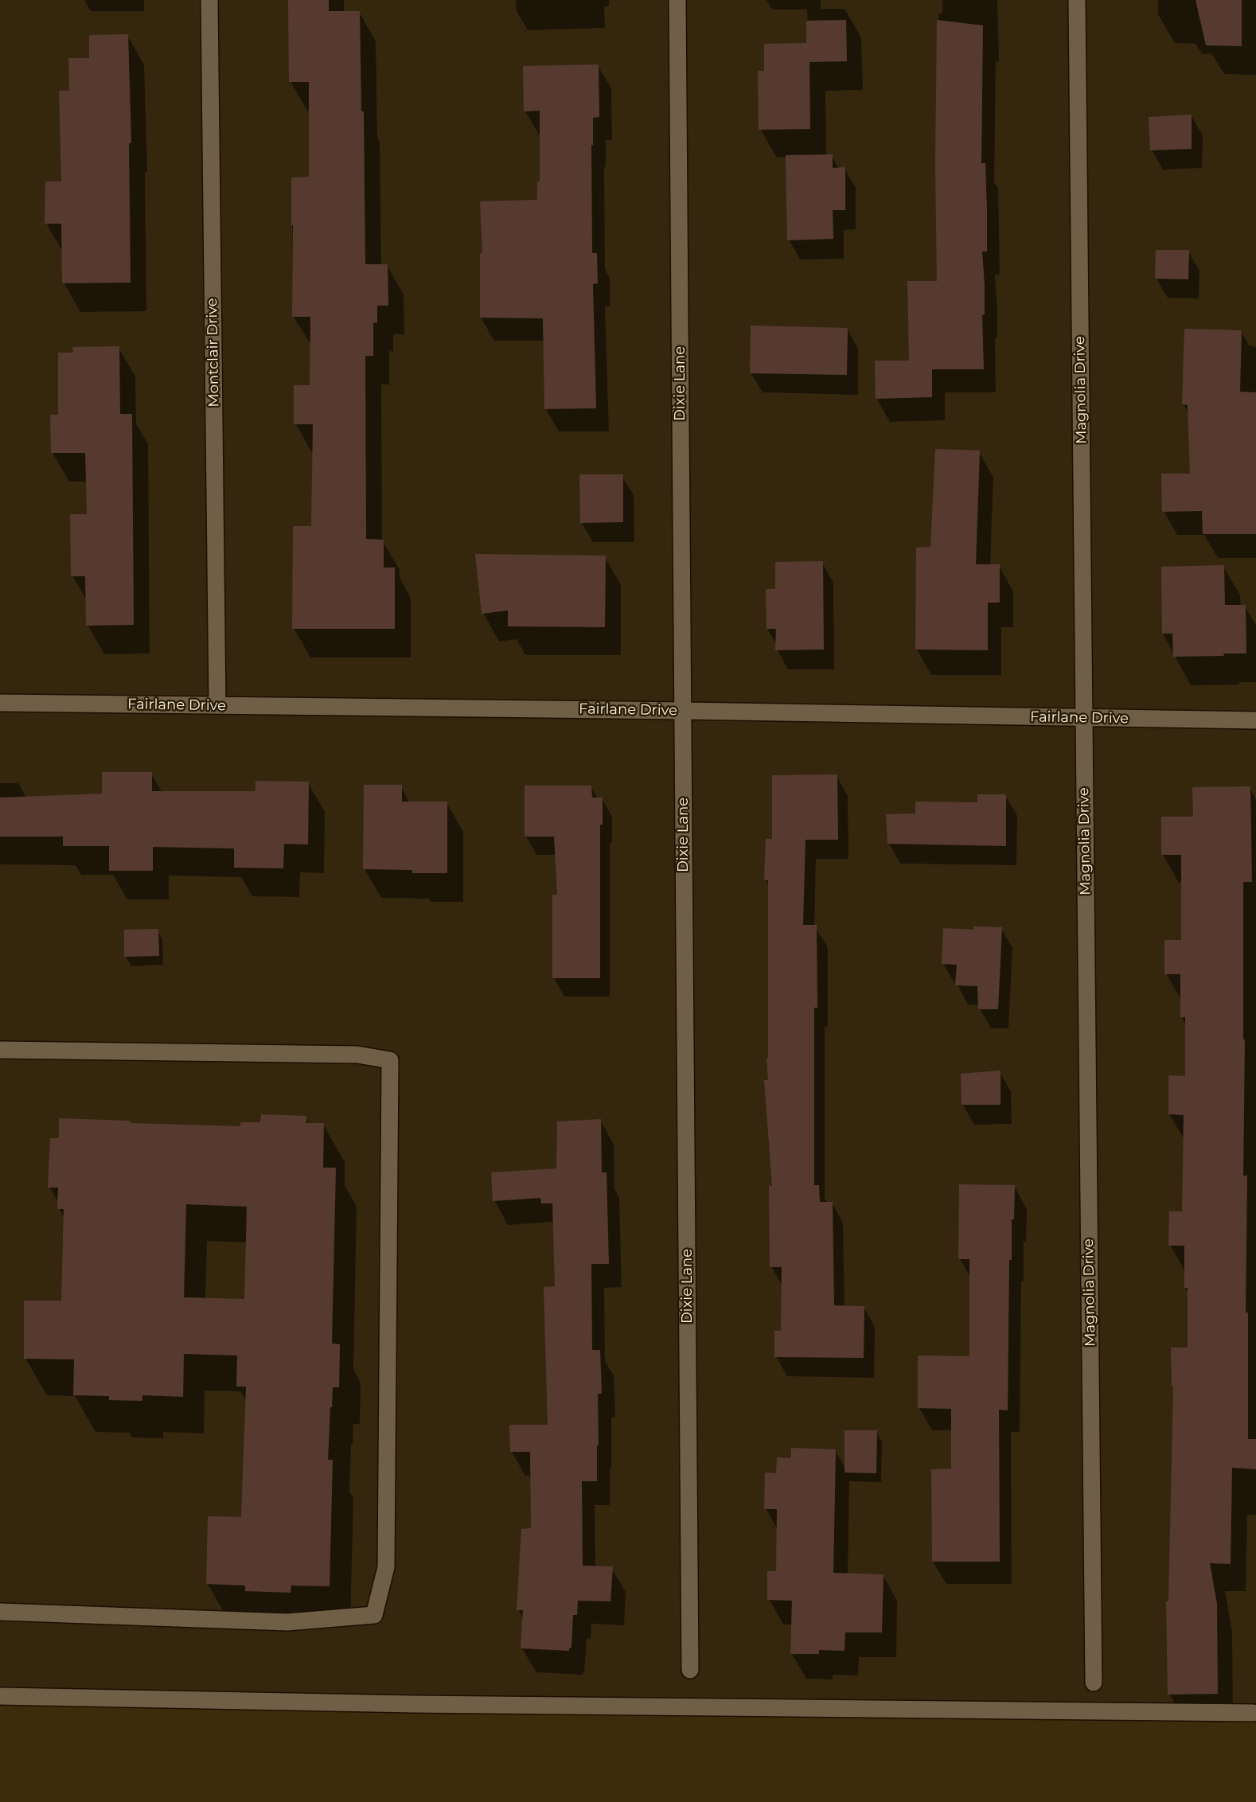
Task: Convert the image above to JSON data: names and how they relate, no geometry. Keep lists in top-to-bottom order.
{
  "streets": {
    "street": [
      "Montclair Drive",
      "Dixie Lane",
      "Magnolia Drive",
      "Fairlane Drive"
    ]
  },
  "crossings": [
    ["Montclair Drive", "Fairlane Drive"],
    ["Dixie Lane", "Fairlane Drive"],
    ["Magnolia Drive", "Fairlane Drive"]
  ]
}
